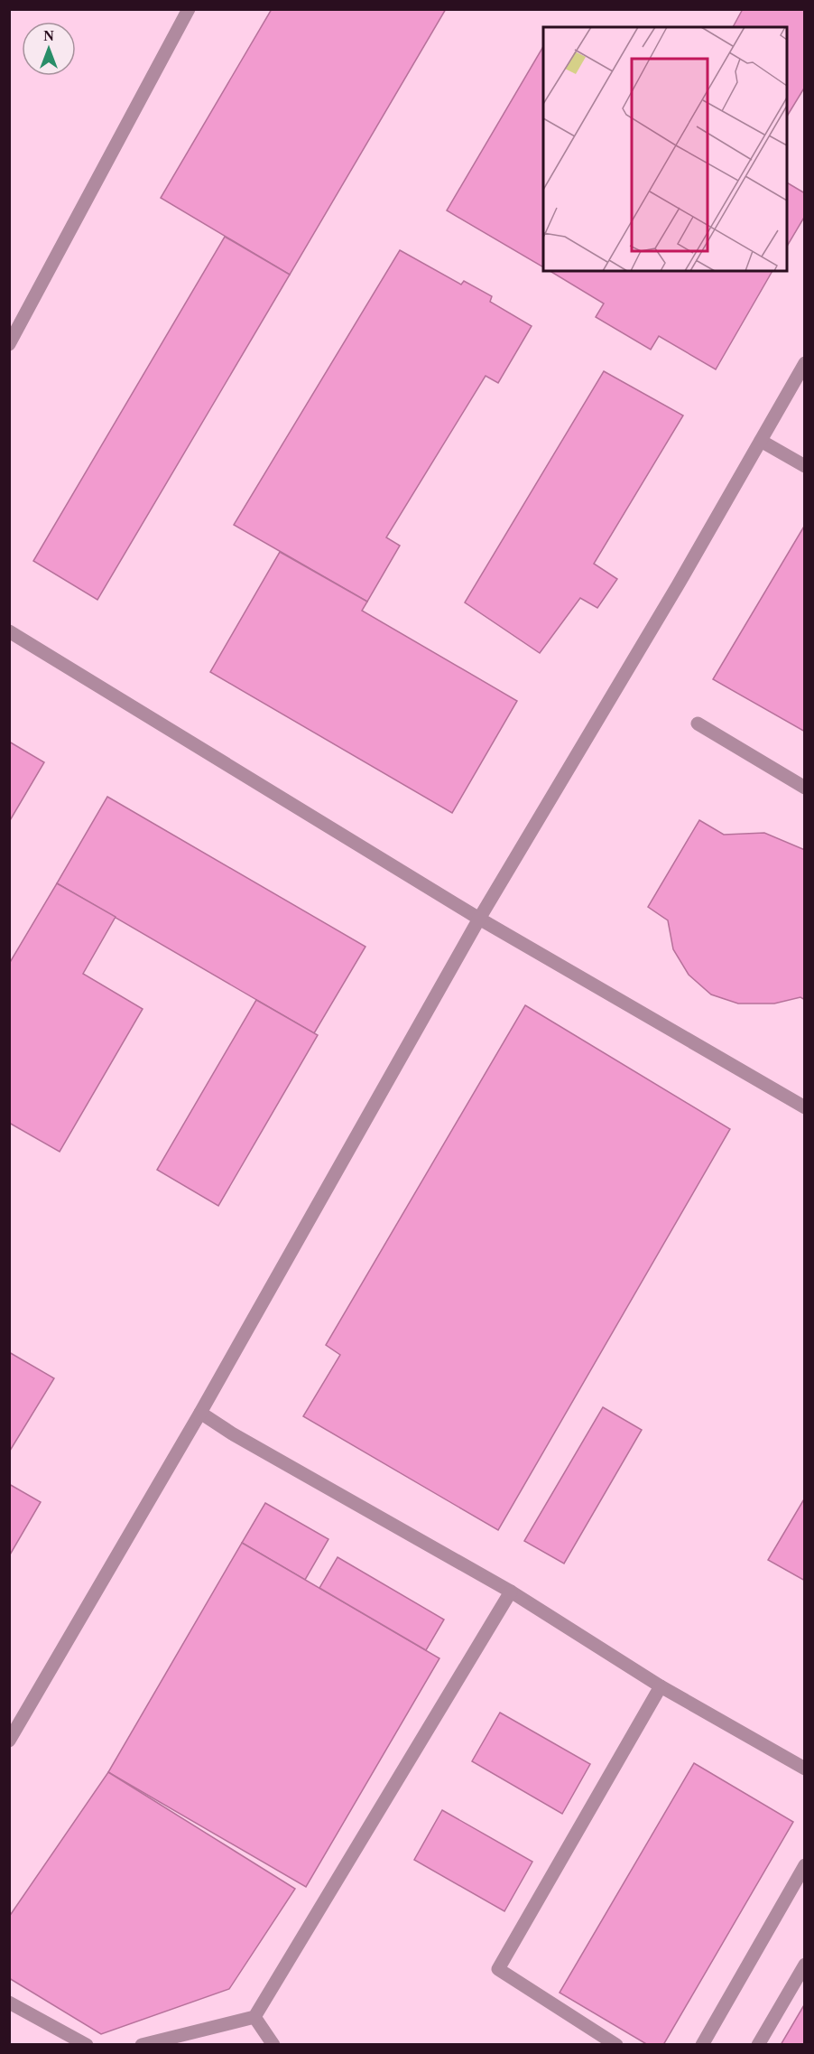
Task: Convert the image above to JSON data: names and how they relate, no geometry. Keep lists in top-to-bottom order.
{
  "north": "top"
}
